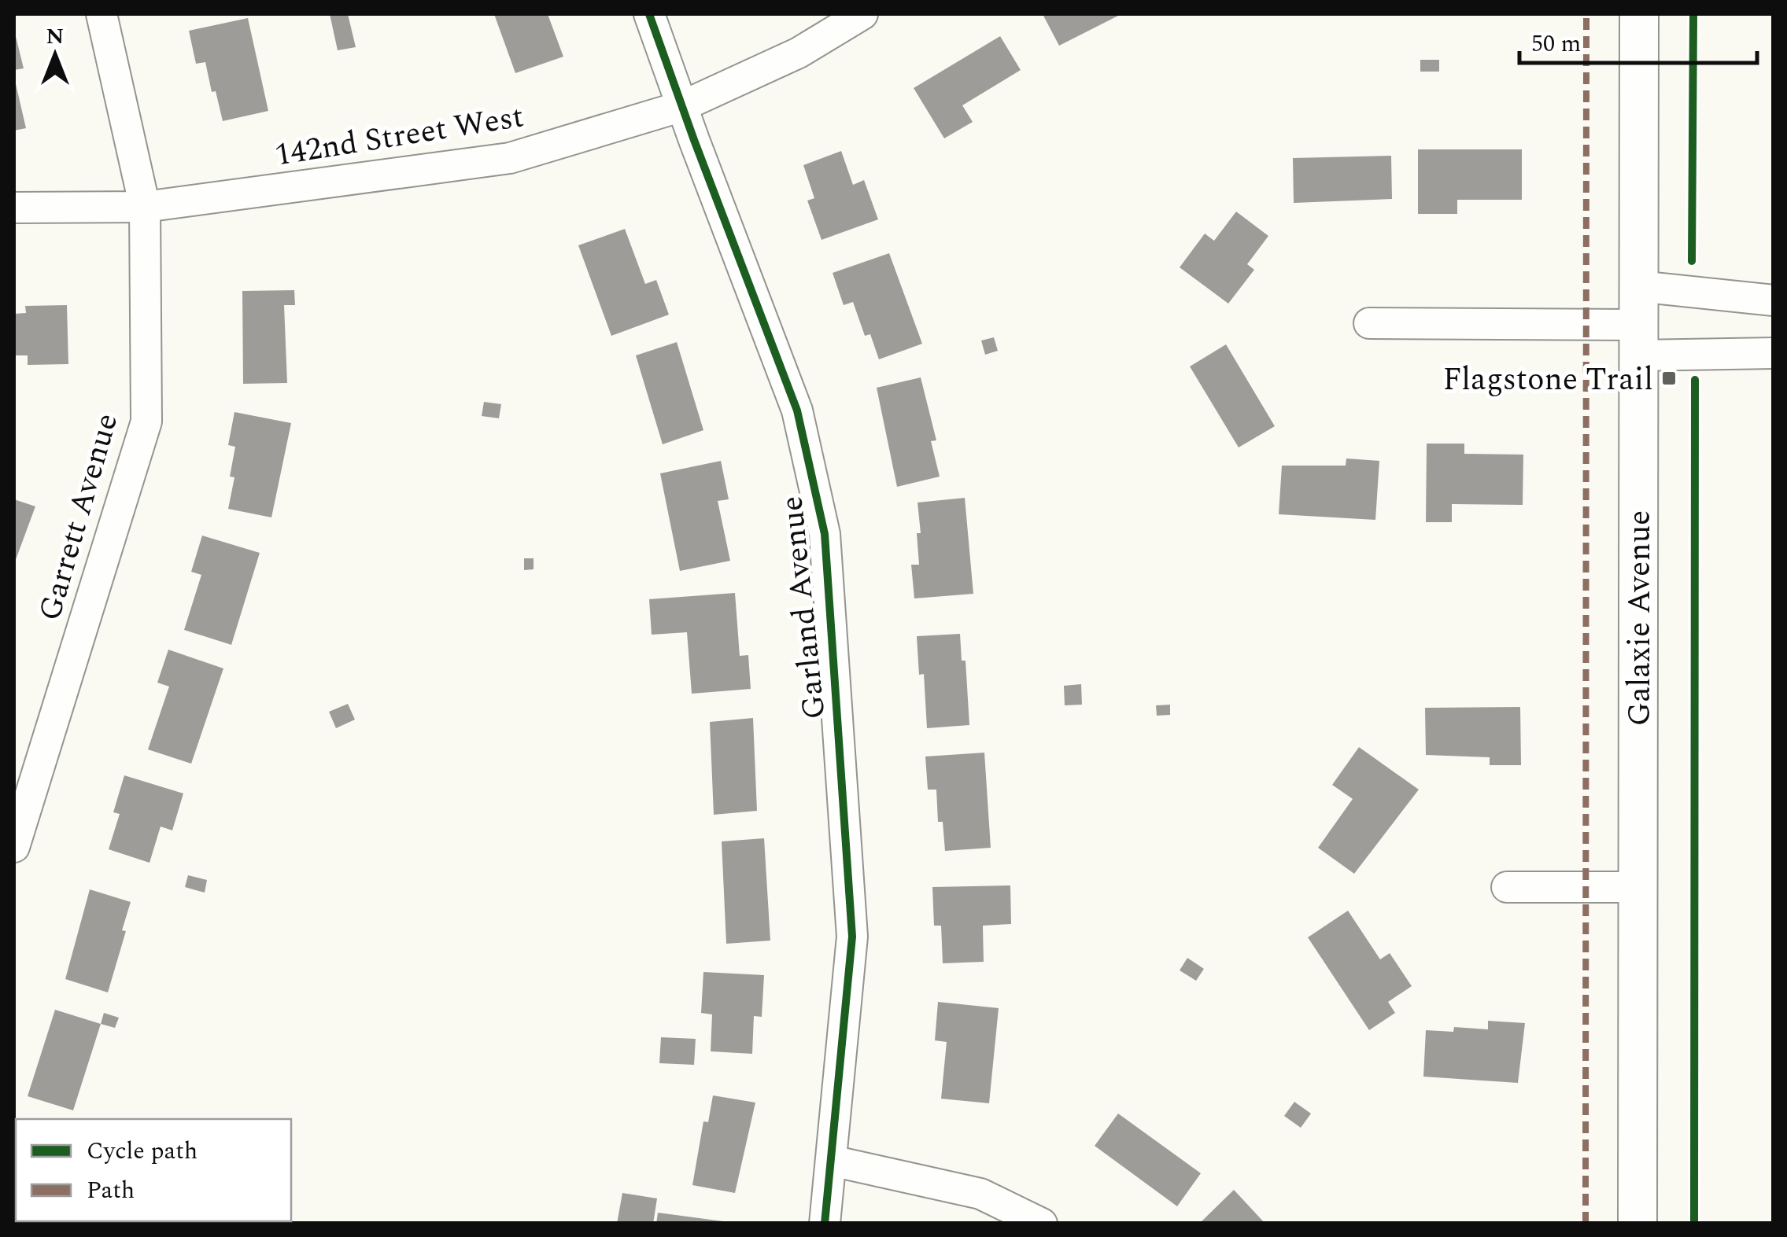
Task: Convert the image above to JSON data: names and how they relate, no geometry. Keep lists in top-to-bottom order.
{
  "streets": {
    "street": [
      "142nd Street West",
      "Garrett Avenue",
      "Garland Avenue",
      "Galaxie Avenue"
    ]
  },
  "crossings": [
    ["142nd Street West", "Garrett Avenue"],
    ["142nd Street West", "Garland Avenue"]
  ],
  "places": {
    "transit": ["Flagstone Trail"]
  },
  "legend": ["Cycle path", "Path"],
  "scale_bar": "50 m",
  "north": "top"
}
